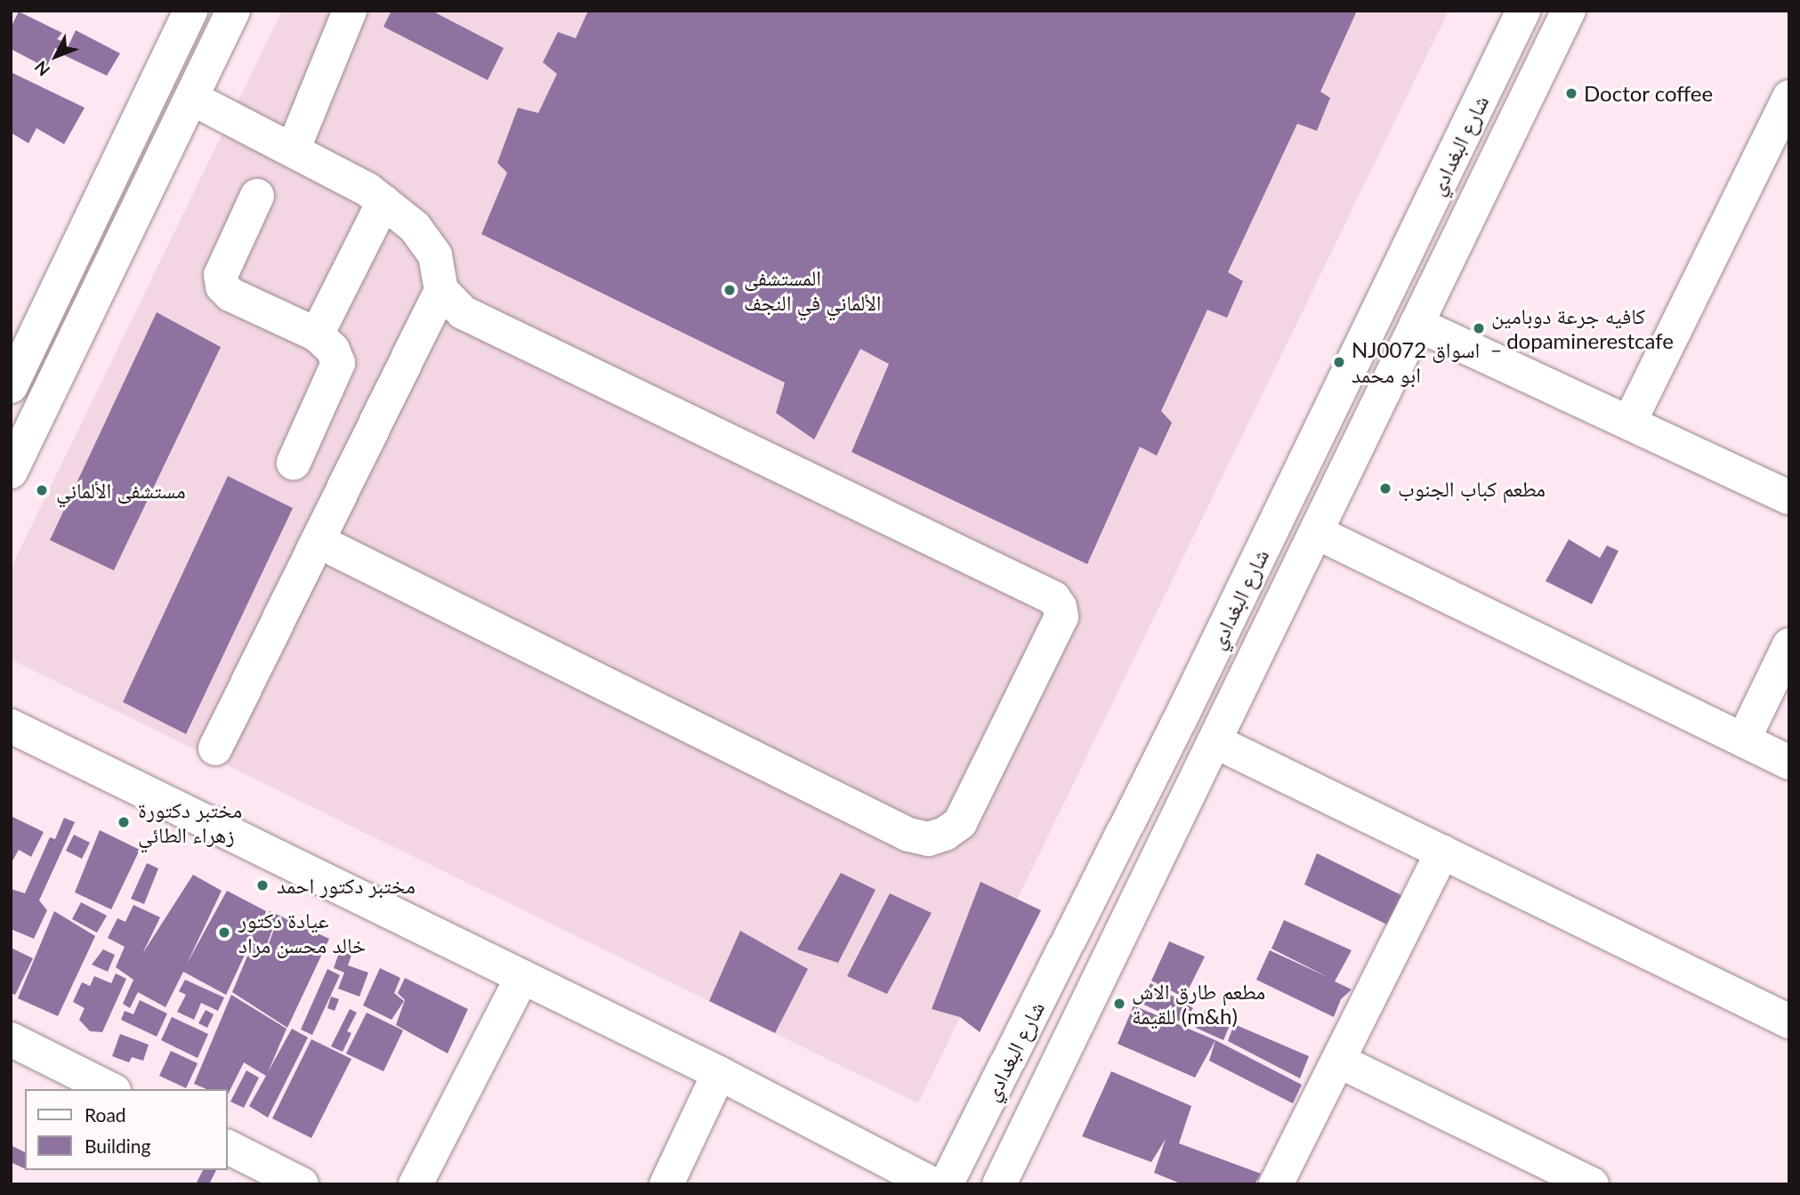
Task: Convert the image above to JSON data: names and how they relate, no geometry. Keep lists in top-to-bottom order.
{
  "streets": {
    "street": ["شارع البغدادي"]
  },
  "places": [
    "Doctor coffee",
    "المستشفى الألماني في النجف",
    "كافيه جرعة دوبامين _ dopaminerestcafe",
    "NJ0072 اسواق ابو محمد",
    "مطعم كباب الجنوب",
    "مستشفى الألماني",
    "مختبر دكتورة زهراء الطائي",
    "مختبر دكتور احمد",
    "عيادة دكتور خالد محسن مراد",
    "مطعم طارق الاش للقيمة (m&h)"
  ],
  "legend": ["Road", "Building"],
  "north": "bottom left"
}
